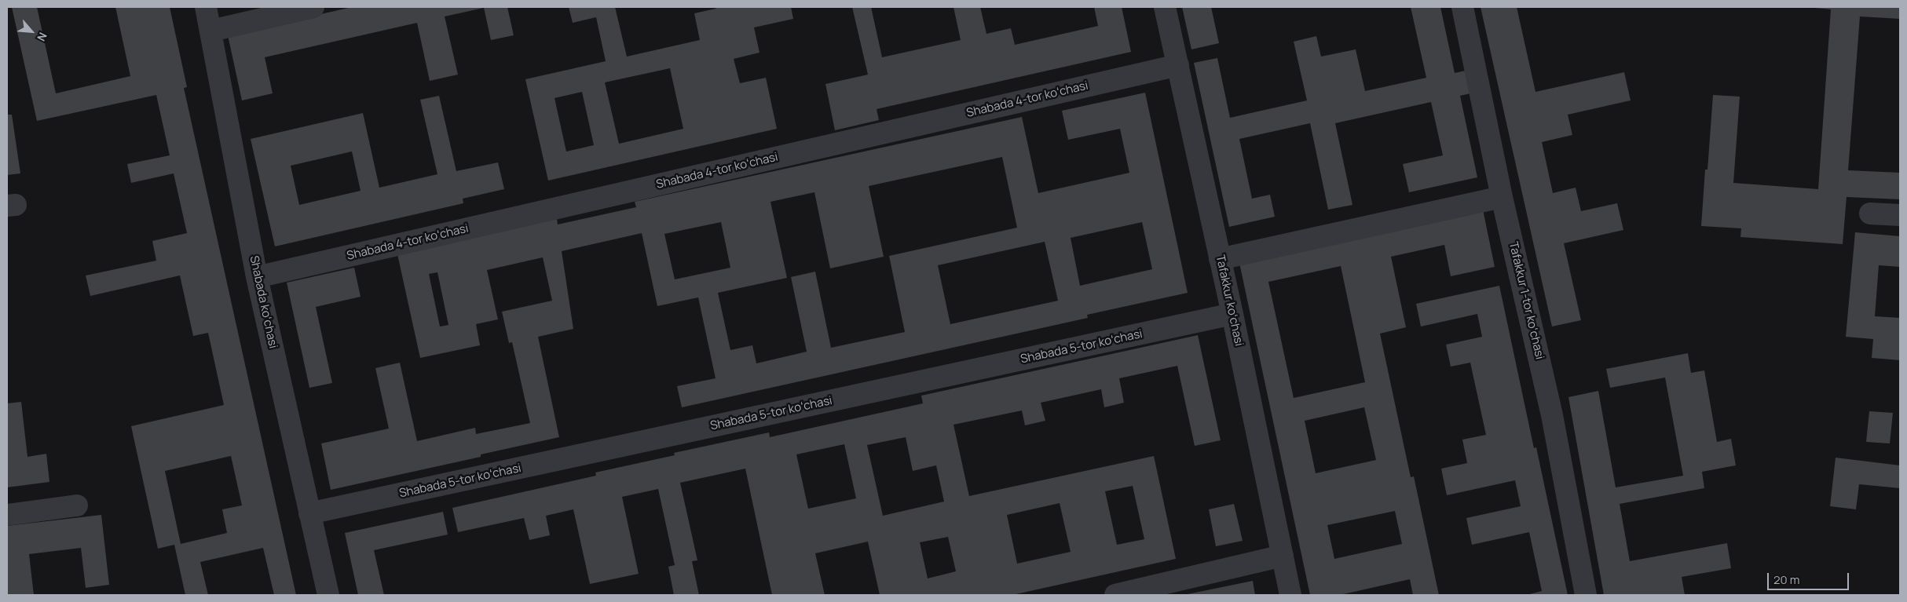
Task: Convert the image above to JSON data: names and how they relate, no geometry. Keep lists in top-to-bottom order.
{
  "streets": {
    "street": [
      "Shabada 4-tor koʻchasi",
      "Tafakkur koʻchasi",
      "Tafakkur 1-tor koʻchasi",
      "Shabada koʻchasi",
      "Shabada 5-tor koʻchasi"
    ]
  },
  "crossings": [
    ["Shabada 4-tor koʻchasi", "Tafakkur koʻchasi"],
    ["Shabada 4-tor koʻchasi", "Shabada koʻchasi"],
    ["Tafakkur koʻchasi", "Shabada 5-tor koʻchasi"],
    ["Shabada koʻchasi", "Shabada 5-tor koʻchasi"]
  ],
  "scale_bar": "20 m",
  "north": "bottom right"
}
